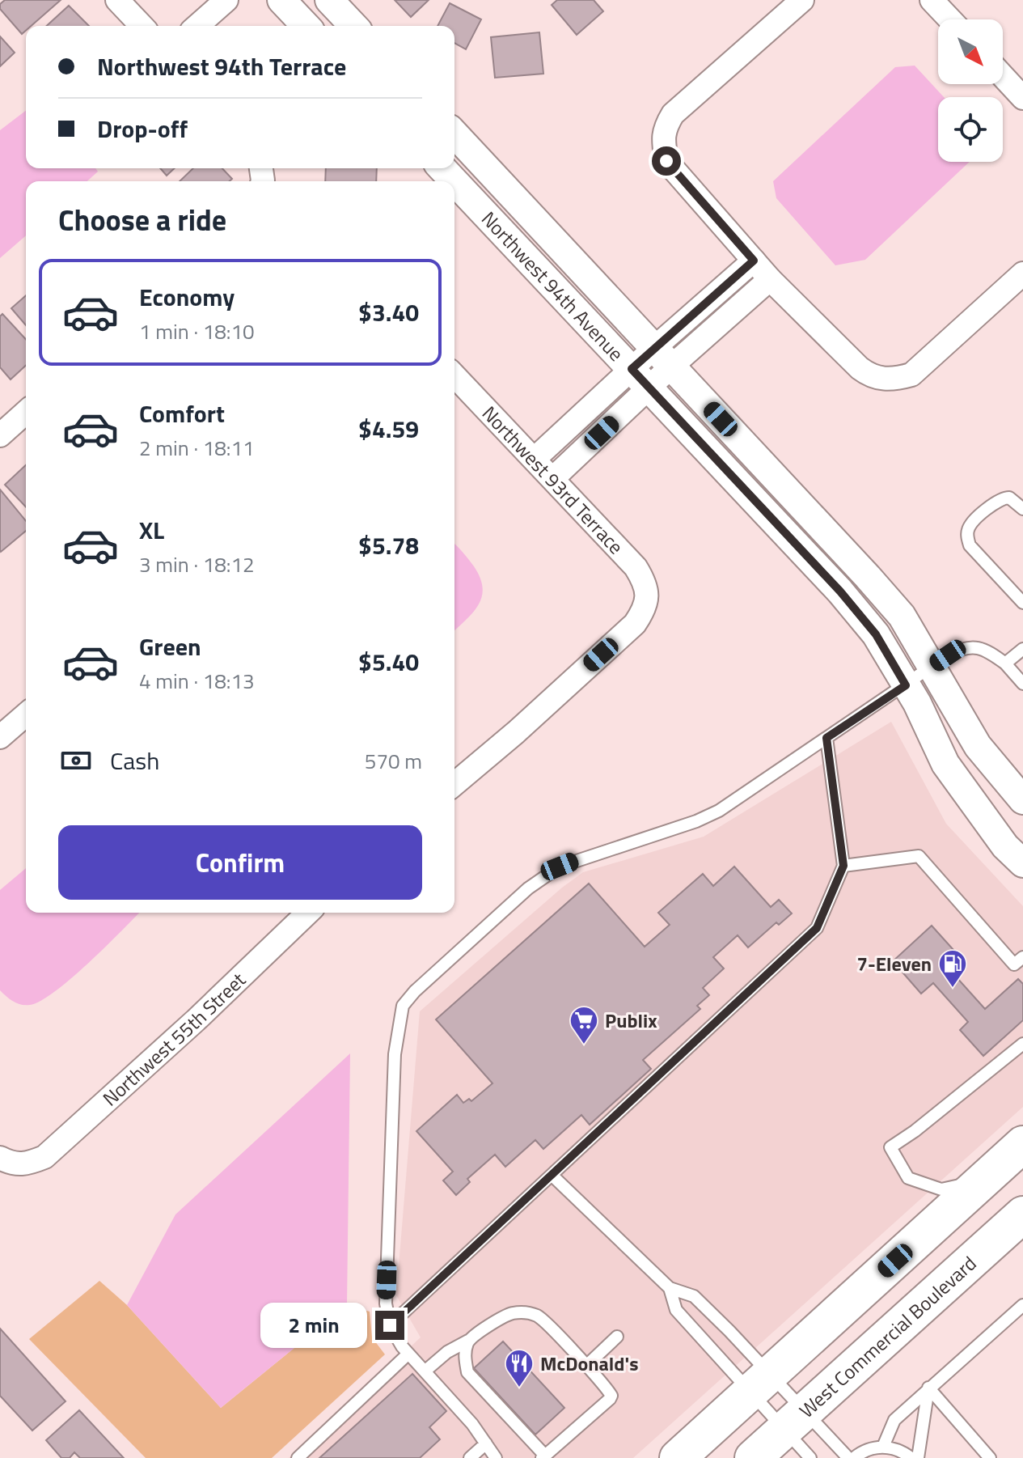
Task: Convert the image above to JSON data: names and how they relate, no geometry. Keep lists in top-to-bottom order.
{
  "streets": {
    "highway": ["West Commercial Boulevard"],
    "street": ["Northwest 94th Avenue", "Northwest 93rd Terrace", "Northwest 55th Street"]
  },
  "places": {
    "fuel station": ["7-Eleven"],
    "supermarket": ["Publix"],
    "restaurant": ["McDonald's"]
  },
  "north": "bottom right",
  "page": {
    "banner": ["Northwest 94th Terrace", "Drop-off"],
    "heading": "Choose a ride",
    "list": [
      {
        "name": "Economy",
        "note": "1 min · 18:10",
        "value": "$3.40"
      },
      {
        "name": "Comfort",
        "note": "2 min · 18:11",
        "value": "$4.59"
      },
      {
        "name": "XL",
        "note": "3 min · 18:12",
        "value": "$5.78"
      },
      {
        "name": "Green",
        "note": "4 min · 18:13",
        "value": "$5.40"
      }
    ],
    "pay": ["Cash", "570 m"],
    "buttons": "Confirm",
    "bubble": "2 min"
  }
}
